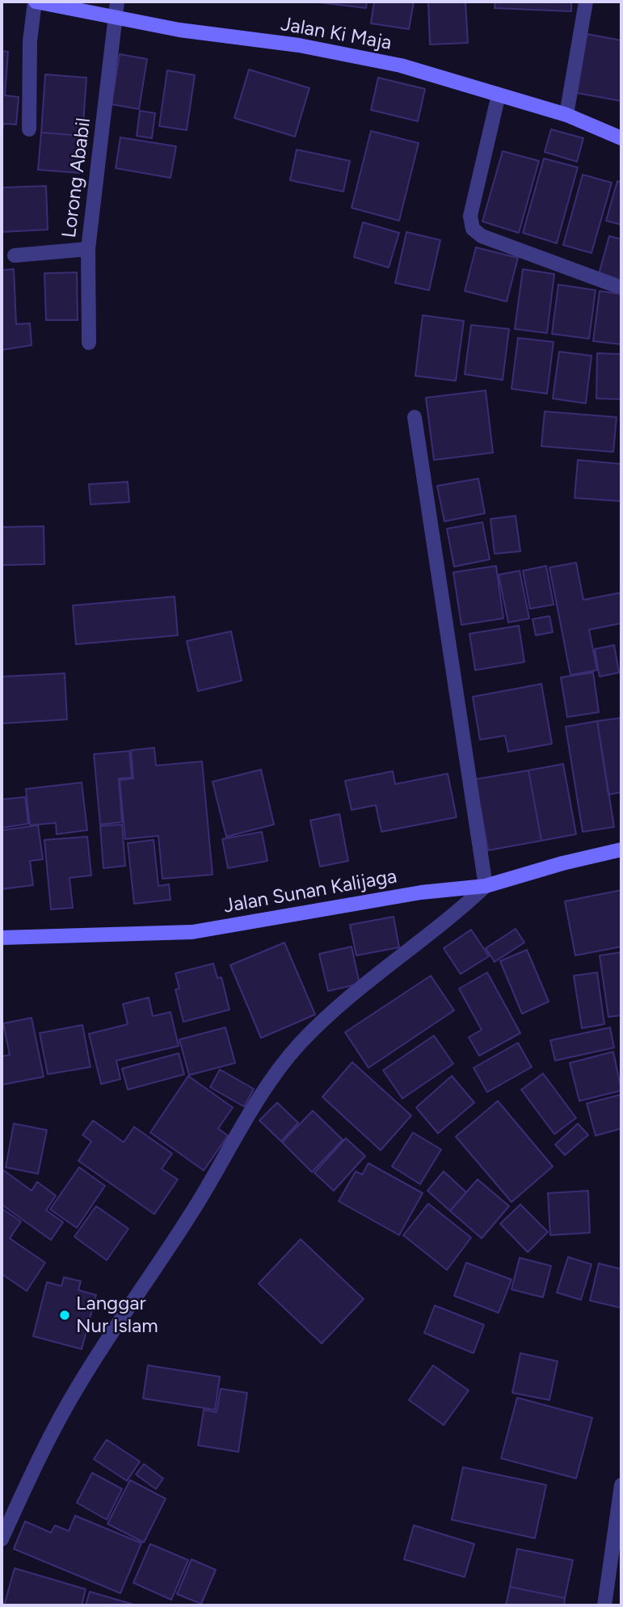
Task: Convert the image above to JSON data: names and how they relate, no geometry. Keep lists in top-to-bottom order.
{
  "streets": {
    "street": ["Jalan Ki Maja", "Lorong Ababil", "Jalan Sunan Kalijaga"]
  },
  "crossings": [
    ["Jalan Ki Maja", "Lorong Ababil"]
  ],
  "places": ["Langgar Nur Islam"]
}
